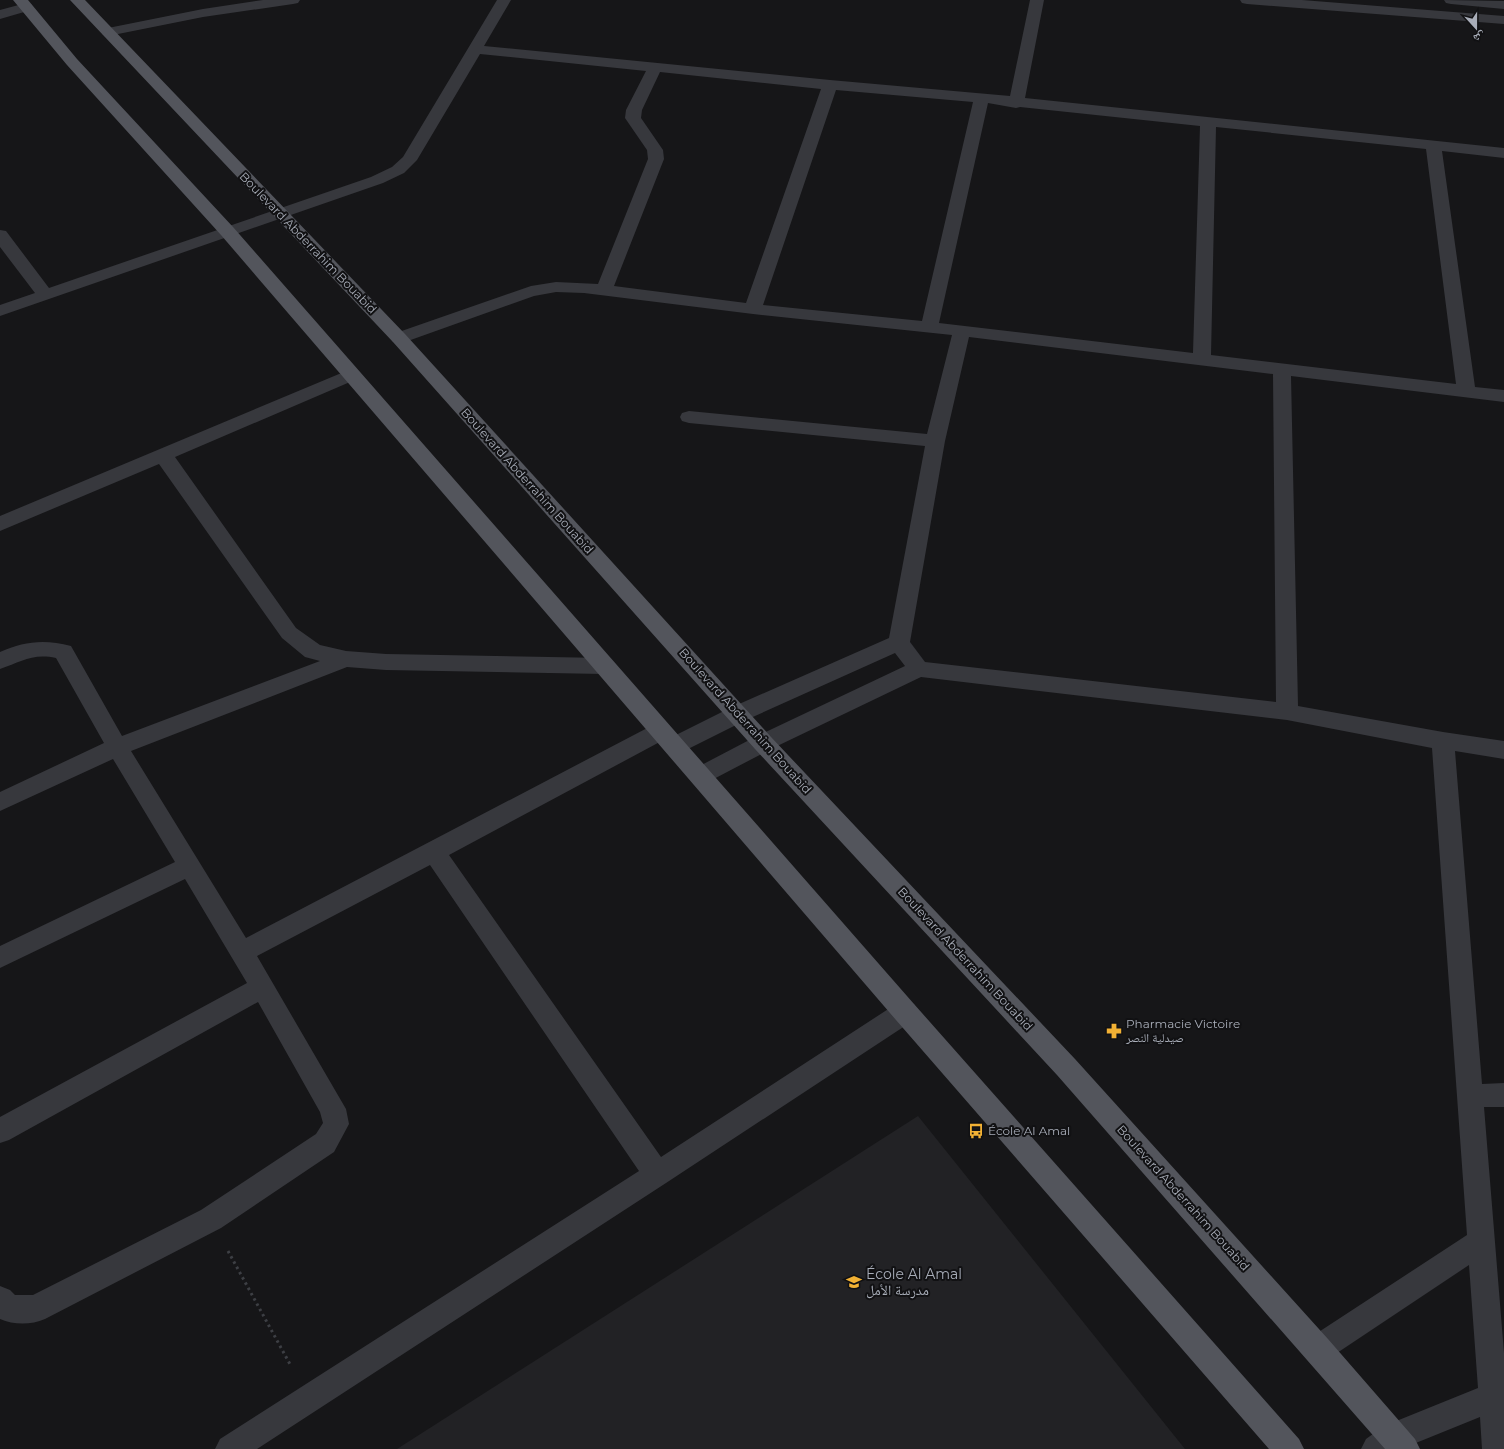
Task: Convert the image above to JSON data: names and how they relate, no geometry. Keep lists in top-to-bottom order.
{
  "streets": {
    "main road": ["Boulevard Abderrahim Bouabid"]
  },
  "places": {
    "pharmacy": ["Pharmacie Victoire صيدلية النصر"],
    "bus stop": ["École Al Amal"],
    "school or university": ["École Al Amal مدرسة الأمل"]
  },
  "north": "bottom"
}
